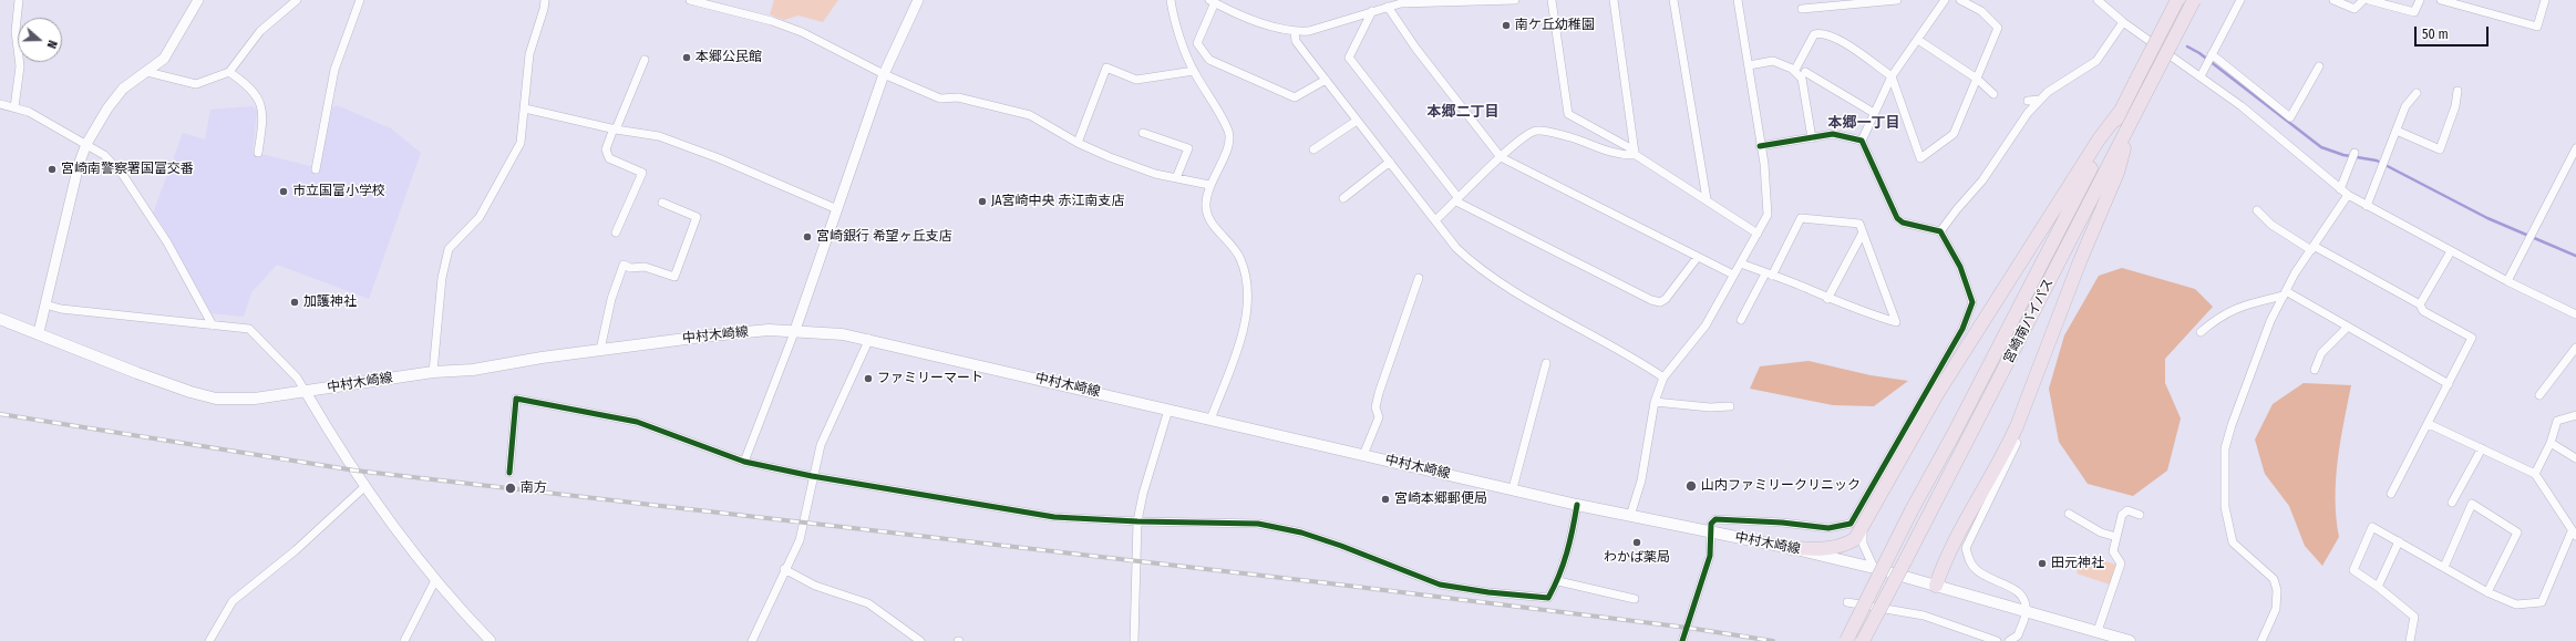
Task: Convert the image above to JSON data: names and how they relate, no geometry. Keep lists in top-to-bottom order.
{
  "streets": {
    "highway": ["宮崎南バイパス"],
    "main road": ["中村木崎線"]
  },
  "districts": ["本郷二丁目", "本郷一丁目"],
  "places": [
    "南ケ丘幼稚園",
    "本郷公民館",
    "宮崎南警察署国富交番",
    "市立国富小学校",
    "JA宮崎中央 赤江南支店",
    "宮崎銀行 希望ヶ丘支店",
    "加護神社",
    "ファミリーマート",
    "山内ファミリークリニック",
    "南方",
    "宮崎本郷郵便局",
    "わかば薬局",
    "田元神社"
  ],
  "scale_bar": "50 m",
  "north": "right"
}
